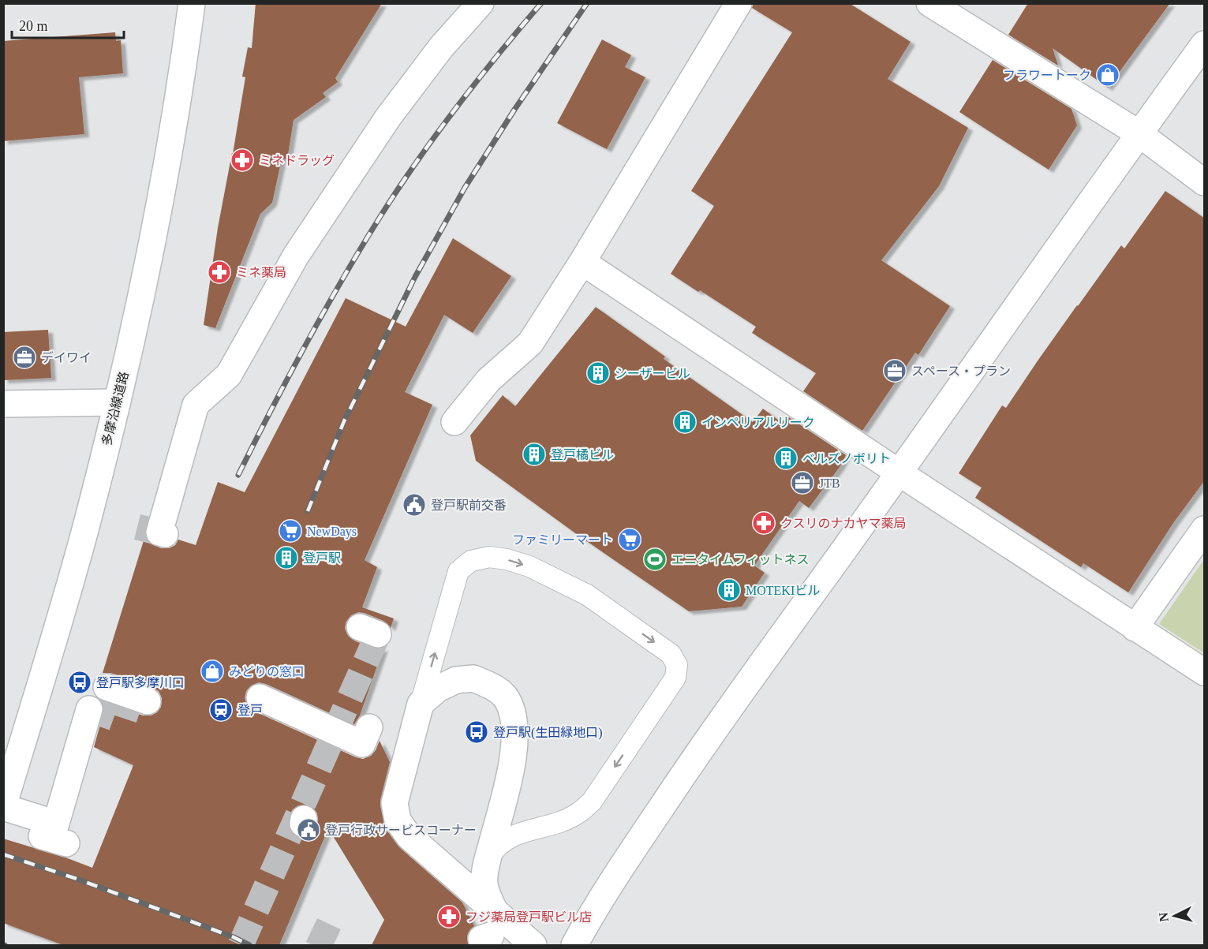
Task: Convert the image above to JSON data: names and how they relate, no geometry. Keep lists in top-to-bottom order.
{
  "streets": {
    "street": ["多摩沿線道路"]
  },
  "places": {
    "shop": ["フラワートーク", "みどりの窓口"],
    "pharmacy": [
      "ミネドラッグ",
      "ミネ薬局",
      "クスリのナカヤマ薬局",
      "フジ薬局登戸駅ビル店"
    ],
    "office": ["デイワイ", "スペース・プラン", "JTB"],
    "building": [
      "シーザービル",
      "インペリアルリーク",
      "登戸橘ビル",
      "ベルズノボリト",
      "登戸駅",
      "MOTEKIビル"
    ],
    "public building": ["登戸駅前交番", "登戸行政サービスコーナー"],
    "supermarket": ["NewDays", "ファミリーマート"],
    "sports": ["エニタイムフィットネス"],
    "bus stop": ["登戸駅多摩川口", "登戸駅(生田緑地口)"],
    "station": ["登戸"]
  },
  "scale_bar": "20 m",
  "north": "left"
}
